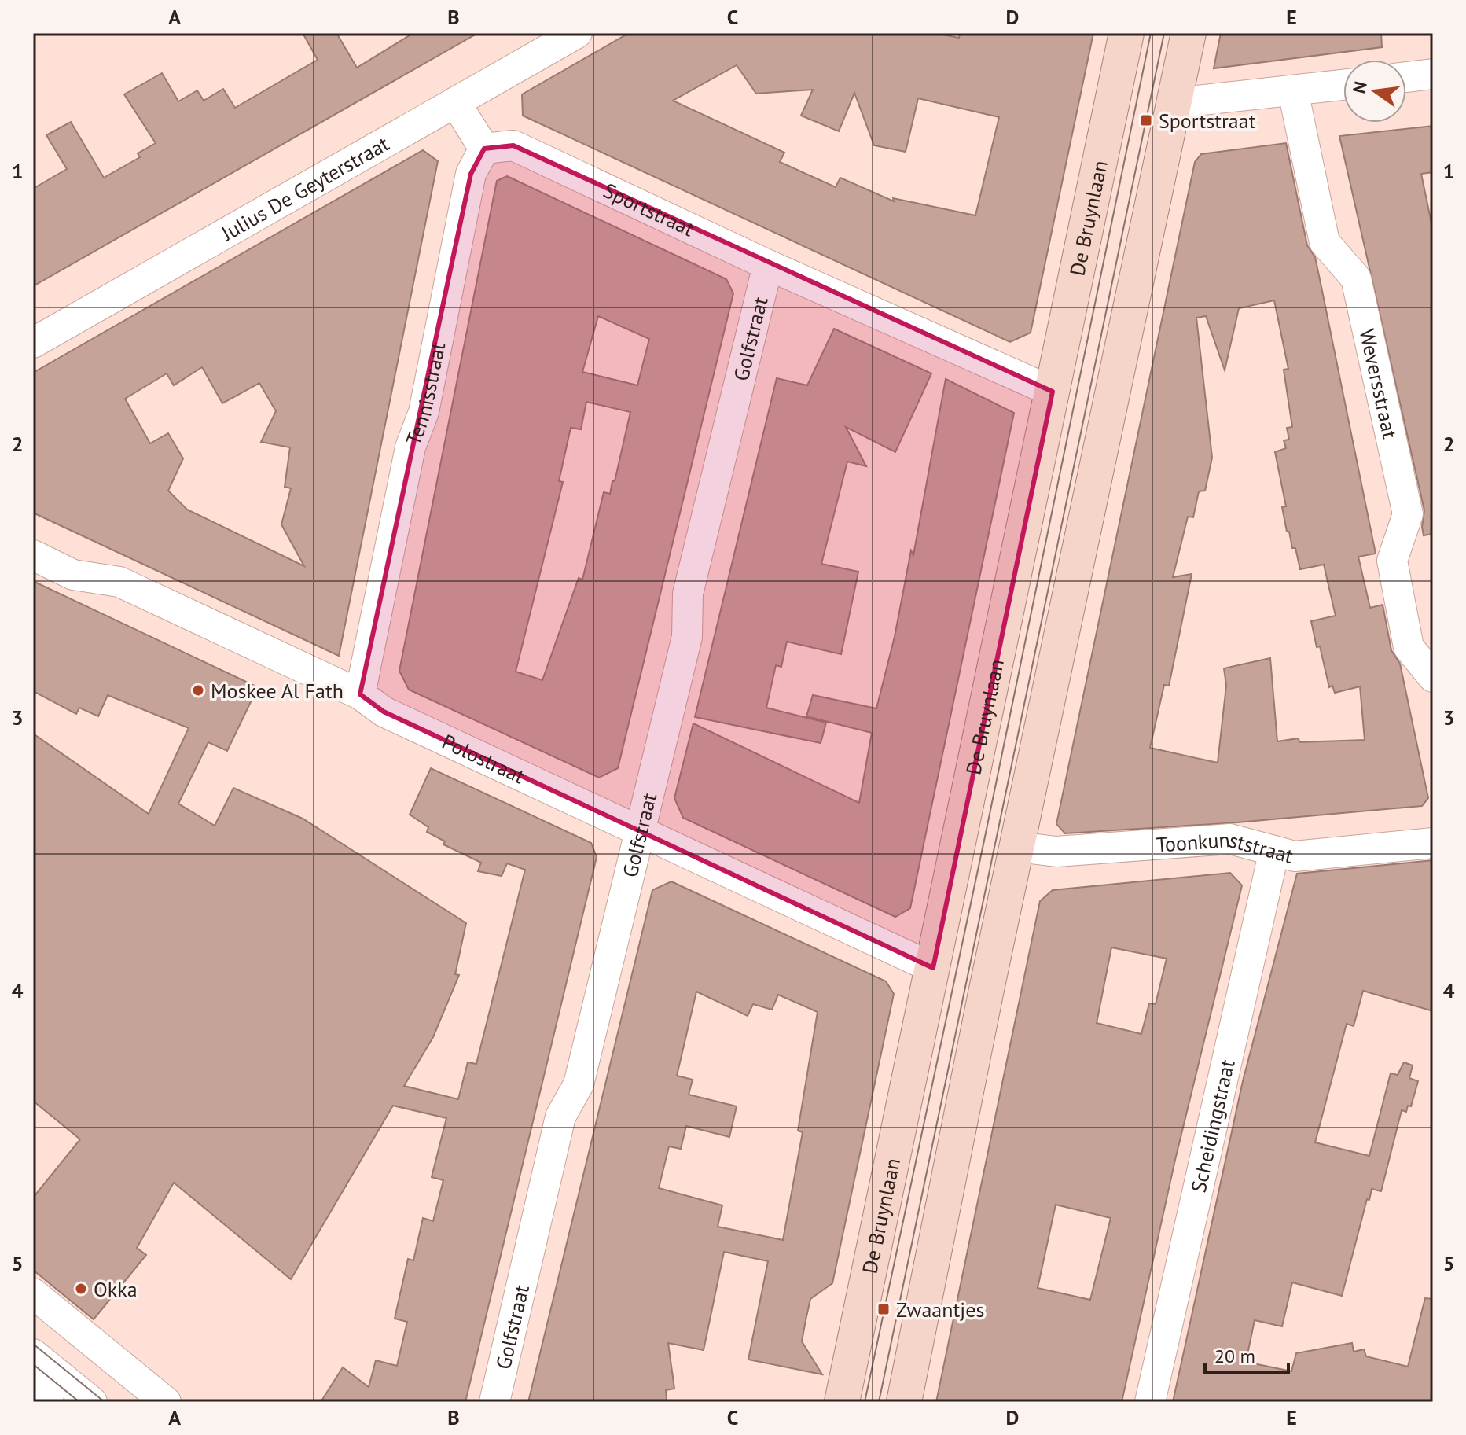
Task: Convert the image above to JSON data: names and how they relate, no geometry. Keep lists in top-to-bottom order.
{
  "streets": {
    "main road": ["De Bruynlaan"],
    "street": [
      "Julius De Geyterstraat",
      "Sportstraat",
      "Golfstraat",
      "Weversstraat",
      "Tennisstraat",
      "Polostraat",
      "Toonkunststraat",
      "Scheidingstraat"
    ]
  },
  "crossings": [
    ["Sportstraat", "De Bruynlaan"],
    ["Sportstraat", "Golfstraat"],
    ["Sportstraat", "Tennisstraat"],
    ["De Bruynlaan", "Polostraat"],
    ["Golfstraat", "Polostraat"],
    ["Tennisstraat", "Polostraat"],
    ["Toonkunststraat", "Scheidingstraat"]
  ],
  "places": {
    "transit": ["Sportstraat", "Zwaantjes"],
    "other": ["Moskee Al Fath", "Okka"]
  },
  "scale_bar": "20 m",
  "north": "left",
  "grid": {
    "columns": [
      "A",
      "B",
      "C",
      "D",
      "E"
    ],
    "rows": [
      "1",
      "2",
      "3",
      "4",
      "5"
    ]
  }
}
